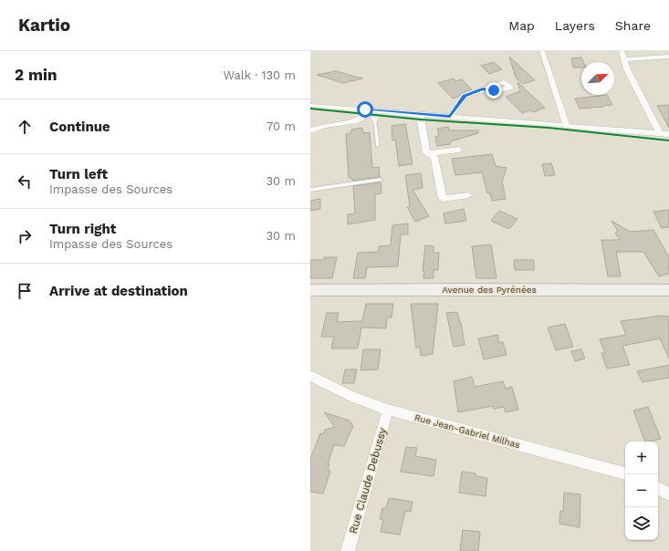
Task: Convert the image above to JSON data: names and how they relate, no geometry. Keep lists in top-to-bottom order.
{
  "streets": {
    "main road": ["Avenue des Pyrénées"],
    "street": ["Rue Jean-Gabriel Milhas", "Rue Claude Debussy"]
  },
  "crossings": [
    ["Rue Jean-Gabriel Milhas", "Rue Claude Debussy"]
  ],
  "north": "top right",
  "page": {
    "header": "Kartio",
    "nav": ["Map", "Layers", "Share"],
    "heading": ["2 min", "Walk · 130 m"],
    "list": [
      ["Continue", "70 m"],
      ["Turn left", "Impasse des Sources", "30 m"],
      ["Turn right", "Impasse des Sources", "30 m"],
      "Arrive at destination"
    ],
    "map_buttons": ["+", "−"]
  }
}
